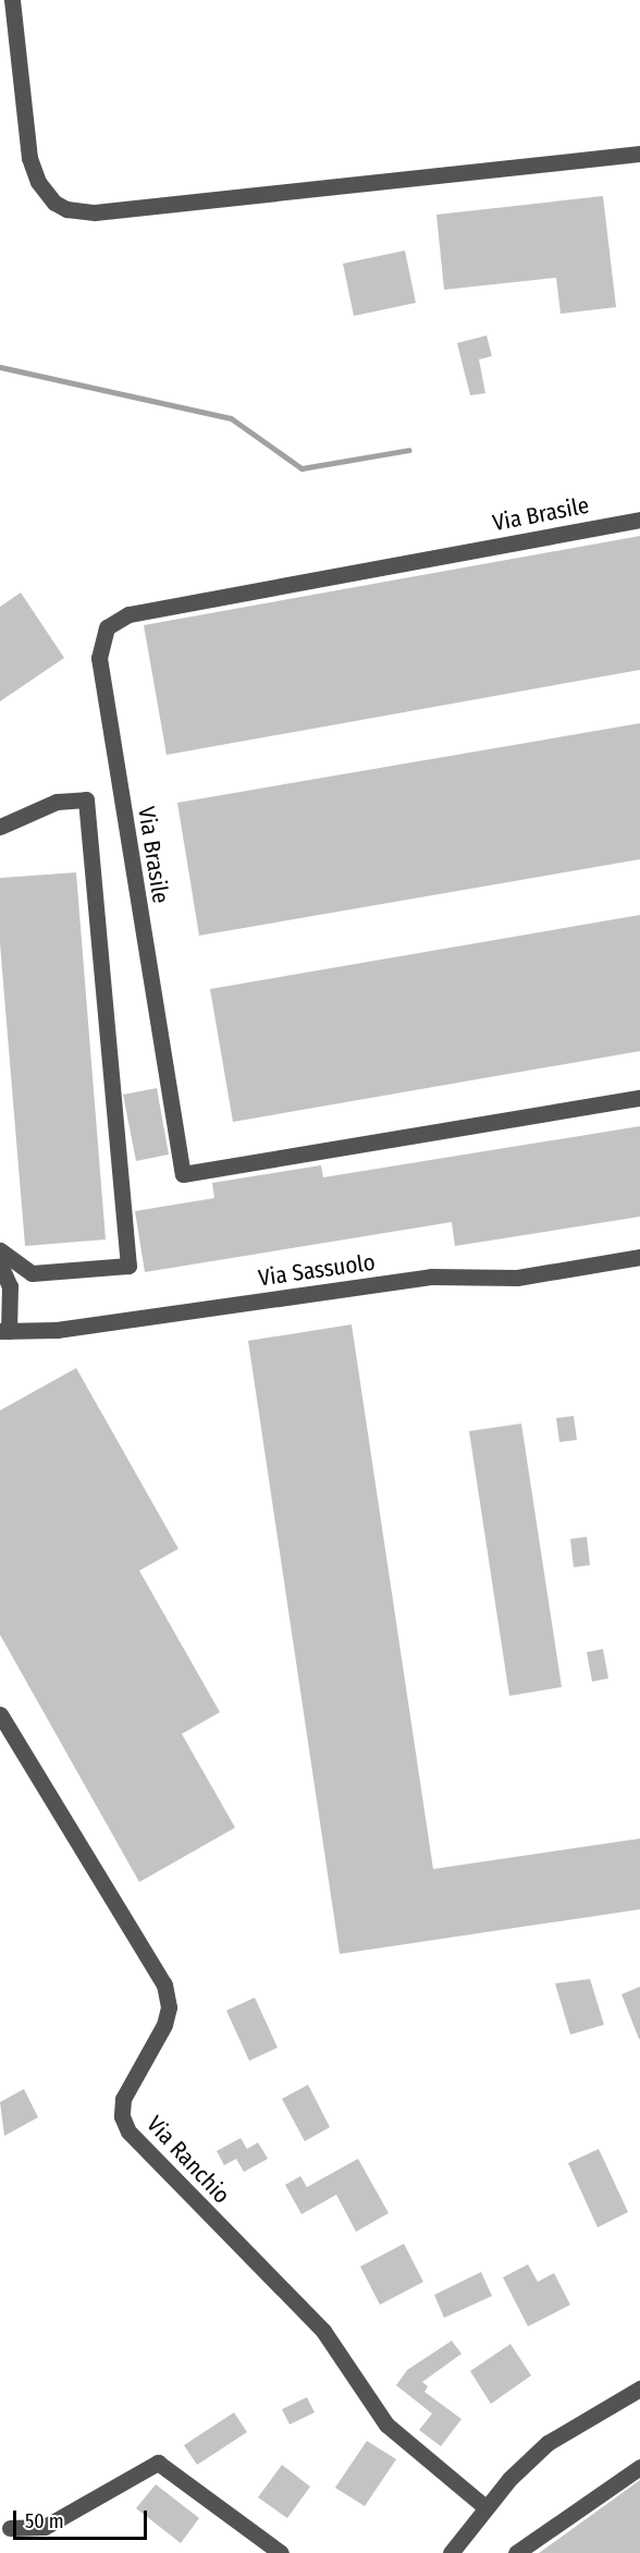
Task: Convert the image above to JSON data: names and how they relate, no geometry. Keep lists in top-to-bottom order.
{
  "streets": {
    "street": ["Via Brasile", "Via Sassuolo", "Via Ranchio"]
  },
  "scale_bar": "50 m"
}
